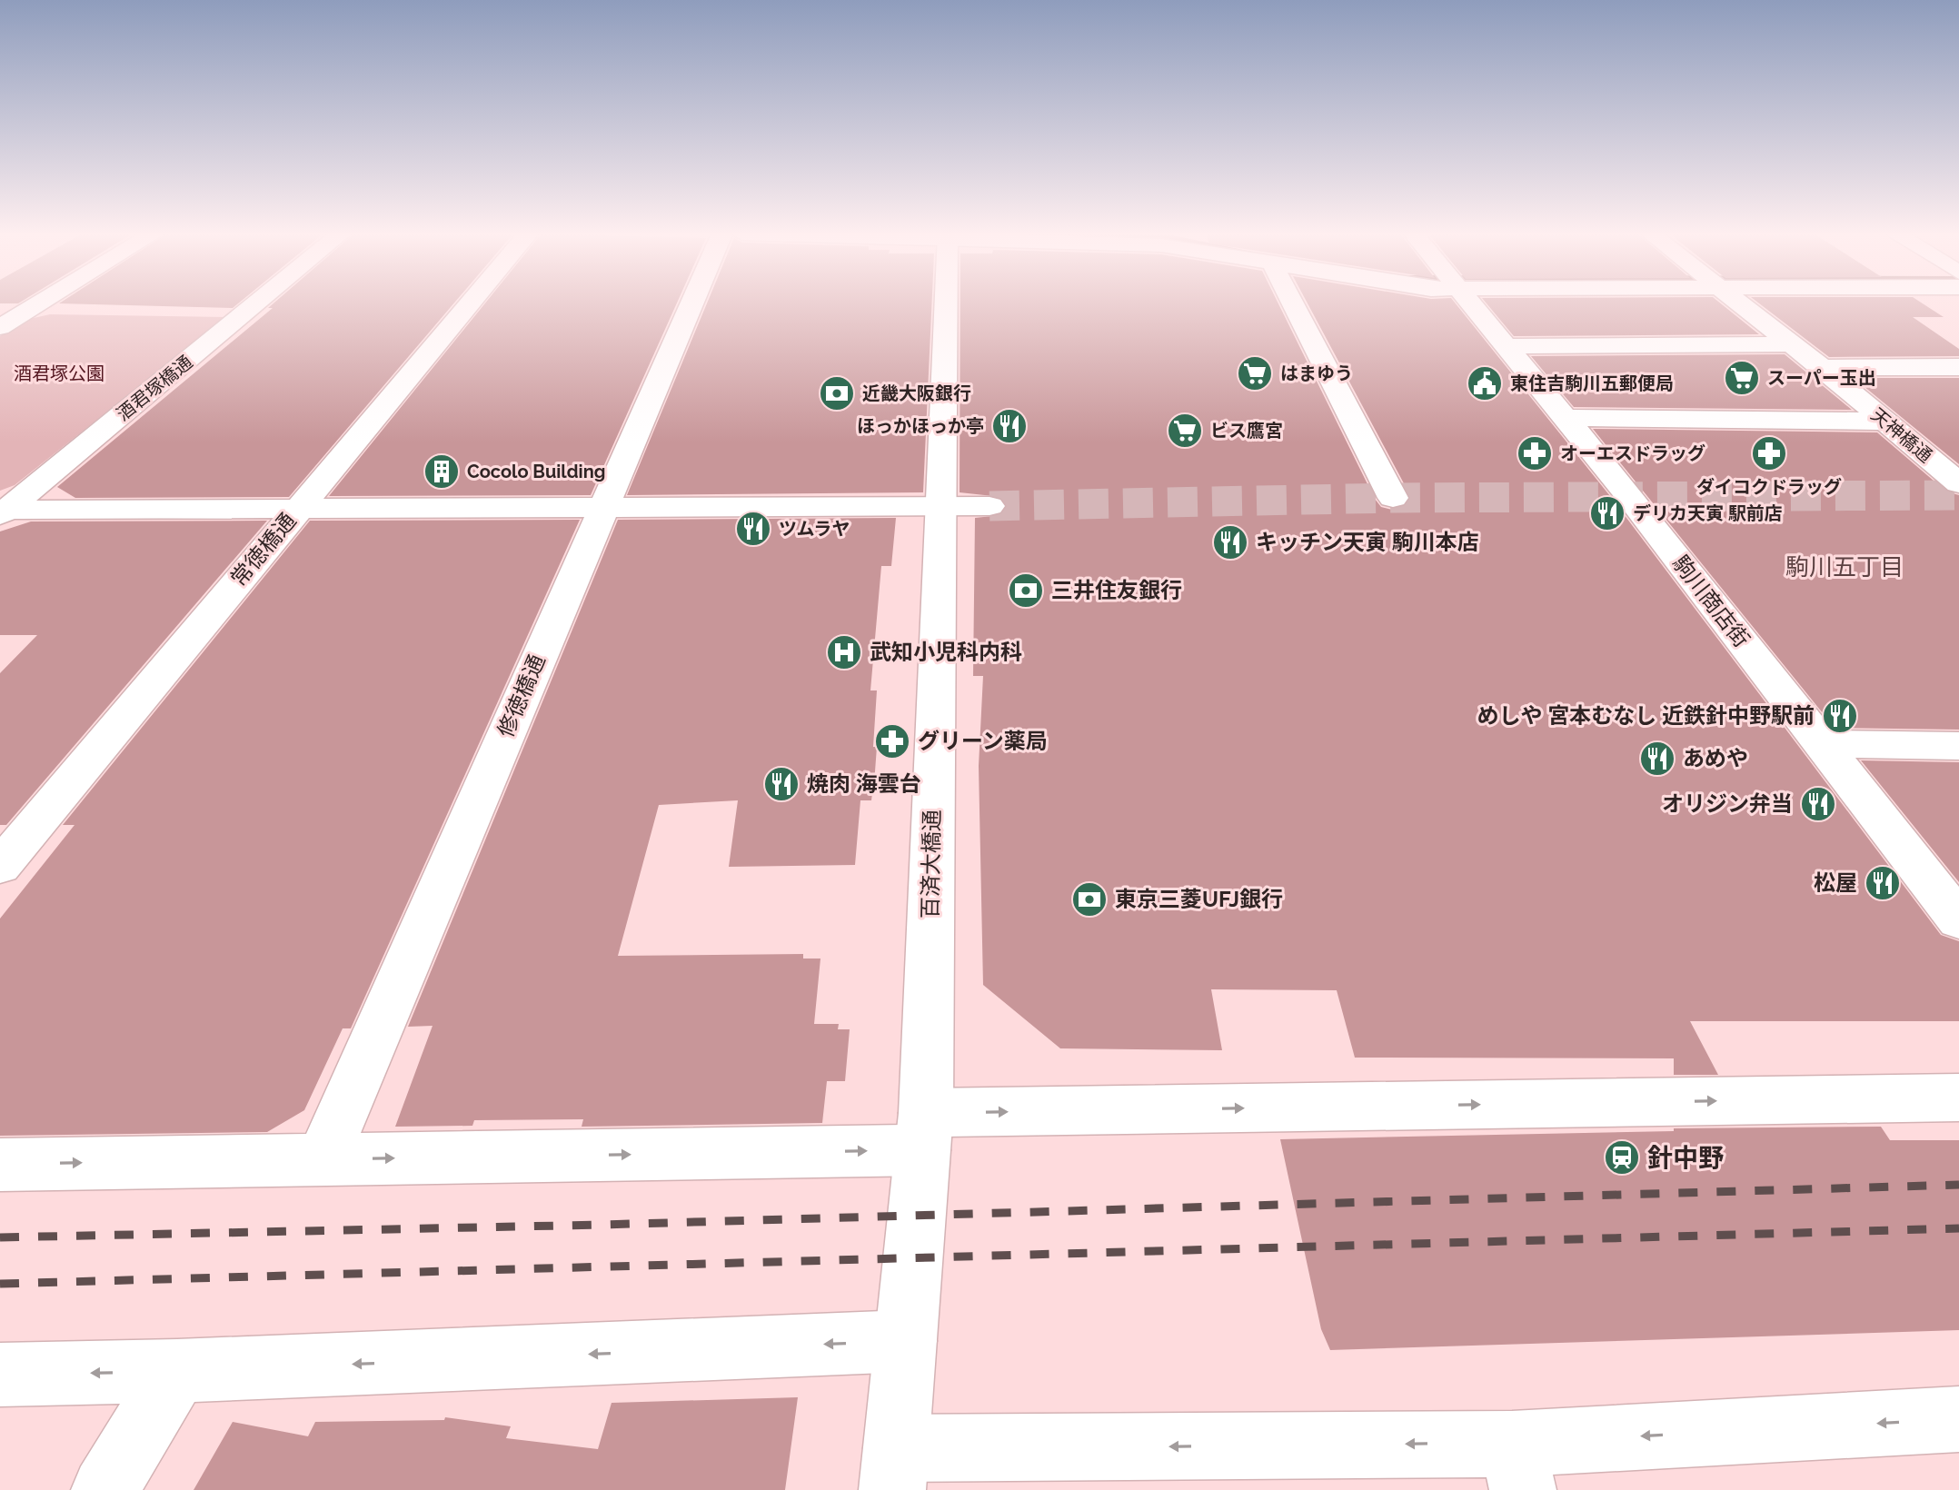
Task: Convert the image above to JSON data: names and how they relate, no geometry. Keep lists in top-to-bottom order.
{
  "streets": {
    "street": [
      "酒君塚橋通",
      "天神橋通",
      "常徳橋通",
      "駒川商店街",
      "修徳橋通",
      "百済大橋通"
    ]
  },
  "districts": ["駒川五丁目"],
  "parks": ["酒君塚公園"],
  "places": {
    "supermarket": ["はまゆう", "スーパー玉出", "ビス鷹宮"],
    "public building": ["東住吉駒川五郵便局"],
    "bank": ["近畿大阪銀行", "三井住友銀行", "東京三菱UFJ銀行"],
    "restaurant": [
      "ほっかほっか亭",
      "デリカ天寅 駅前店",
      "ツムラヤ",
      "キッチン天寅 駒川本店",
      "めしや 宮本むなし 近鉄針中野駅前",
      "あめや",
      "焼肉 海雲台",
      "オリジン弁当",
      "松屋"
    ],
    "pharmacy": ["オーエスドラッグ", "ダイコクドラッグ", "グリーン薬局"],
    "building": ["Cocolo Building"],
    "hospital": ["武知小児科内科"],
    "station": ["針中野"]
  }
}
